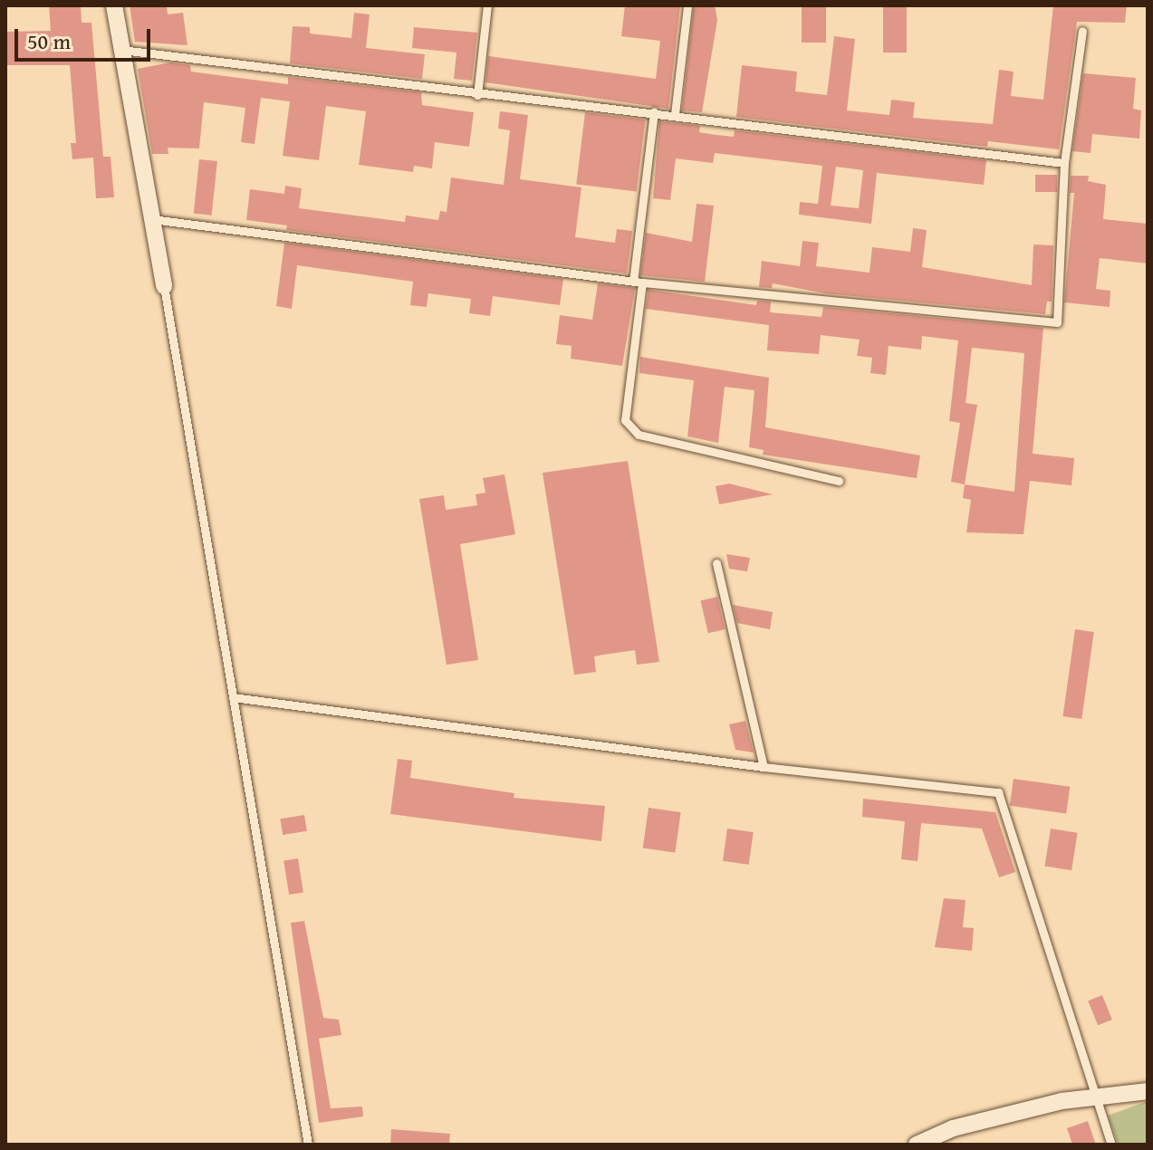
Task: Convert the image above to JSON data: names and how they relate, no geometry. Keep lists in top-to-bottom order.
{
  "scale_bar": "50 m"
}
